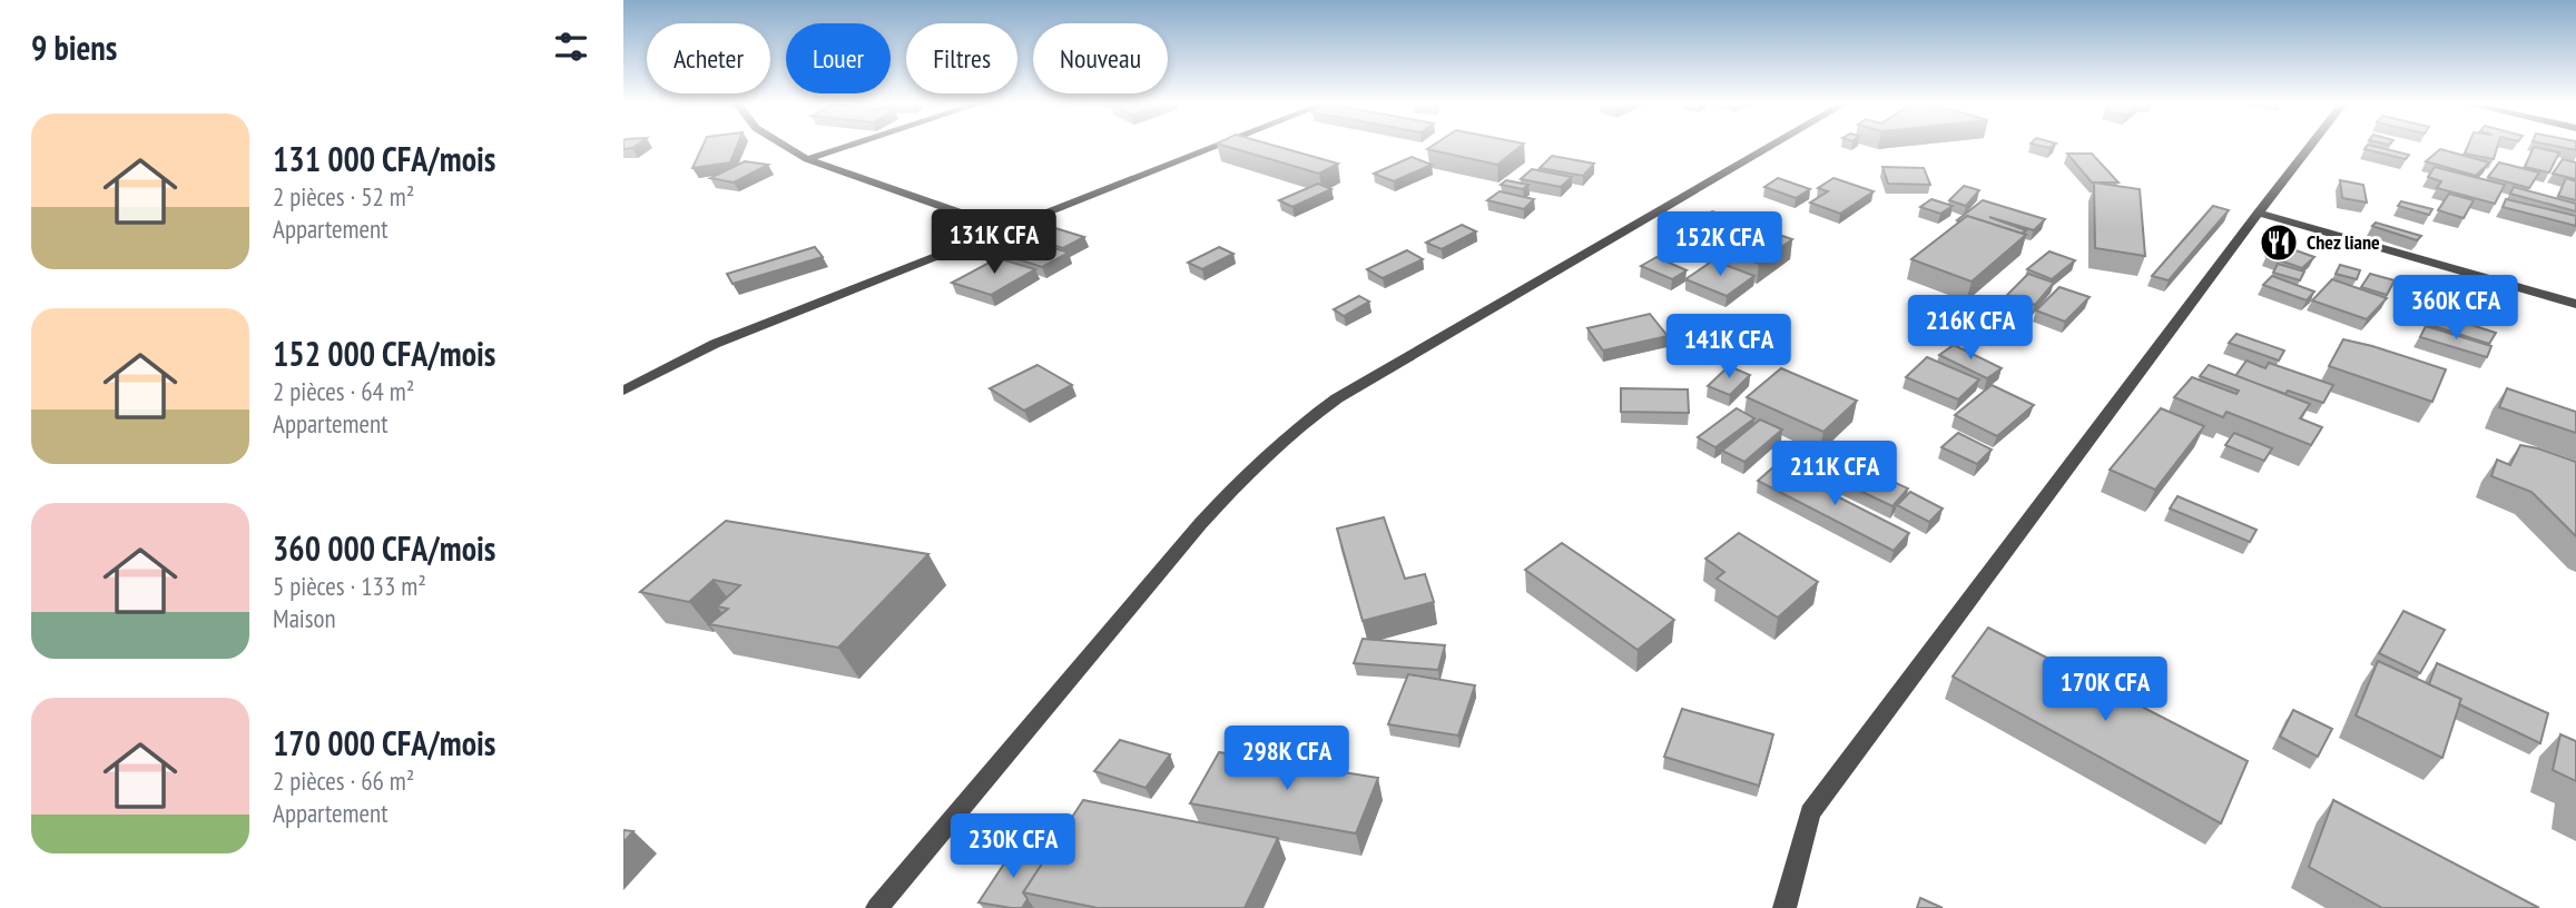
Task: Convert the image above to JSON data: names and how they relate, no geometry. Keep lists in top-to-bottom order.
{
  "places": {
    "restaurant": ["Chez liane"]
  },
  "page": {
    "heading": "9 biens",
    "chip": [
      "Acheter",
      "Louer",
      "Filtres",
      "Nouveau"
    ],
    "list": [
      {
        "name": "131 000 CFA/mois",
        "note": "2 pièces · 52 m² · Appartement"
      },
      {
        "name": "152 000 CFA/mois",
        "note": "2 pièces · 64 m² · Appartement"
      },
      {
        "name": "360 000 CFA/mois",
        "note": "5 pièces · 133 m² · Maison"
      },
      {
        "name": "170 000 CFA/mois",
        "note": "2 pièces · 66 m² · Appartement"
      }
    ],
    "price": [
      "131K CFA",
      "152K CFA",
      "360K CFA",
      "216K CFA",
      "141K CFA",
      "211K CFA",
      "170K CFA",
      "298K CFA",
      "230K CFA"
    ]
  }
}
